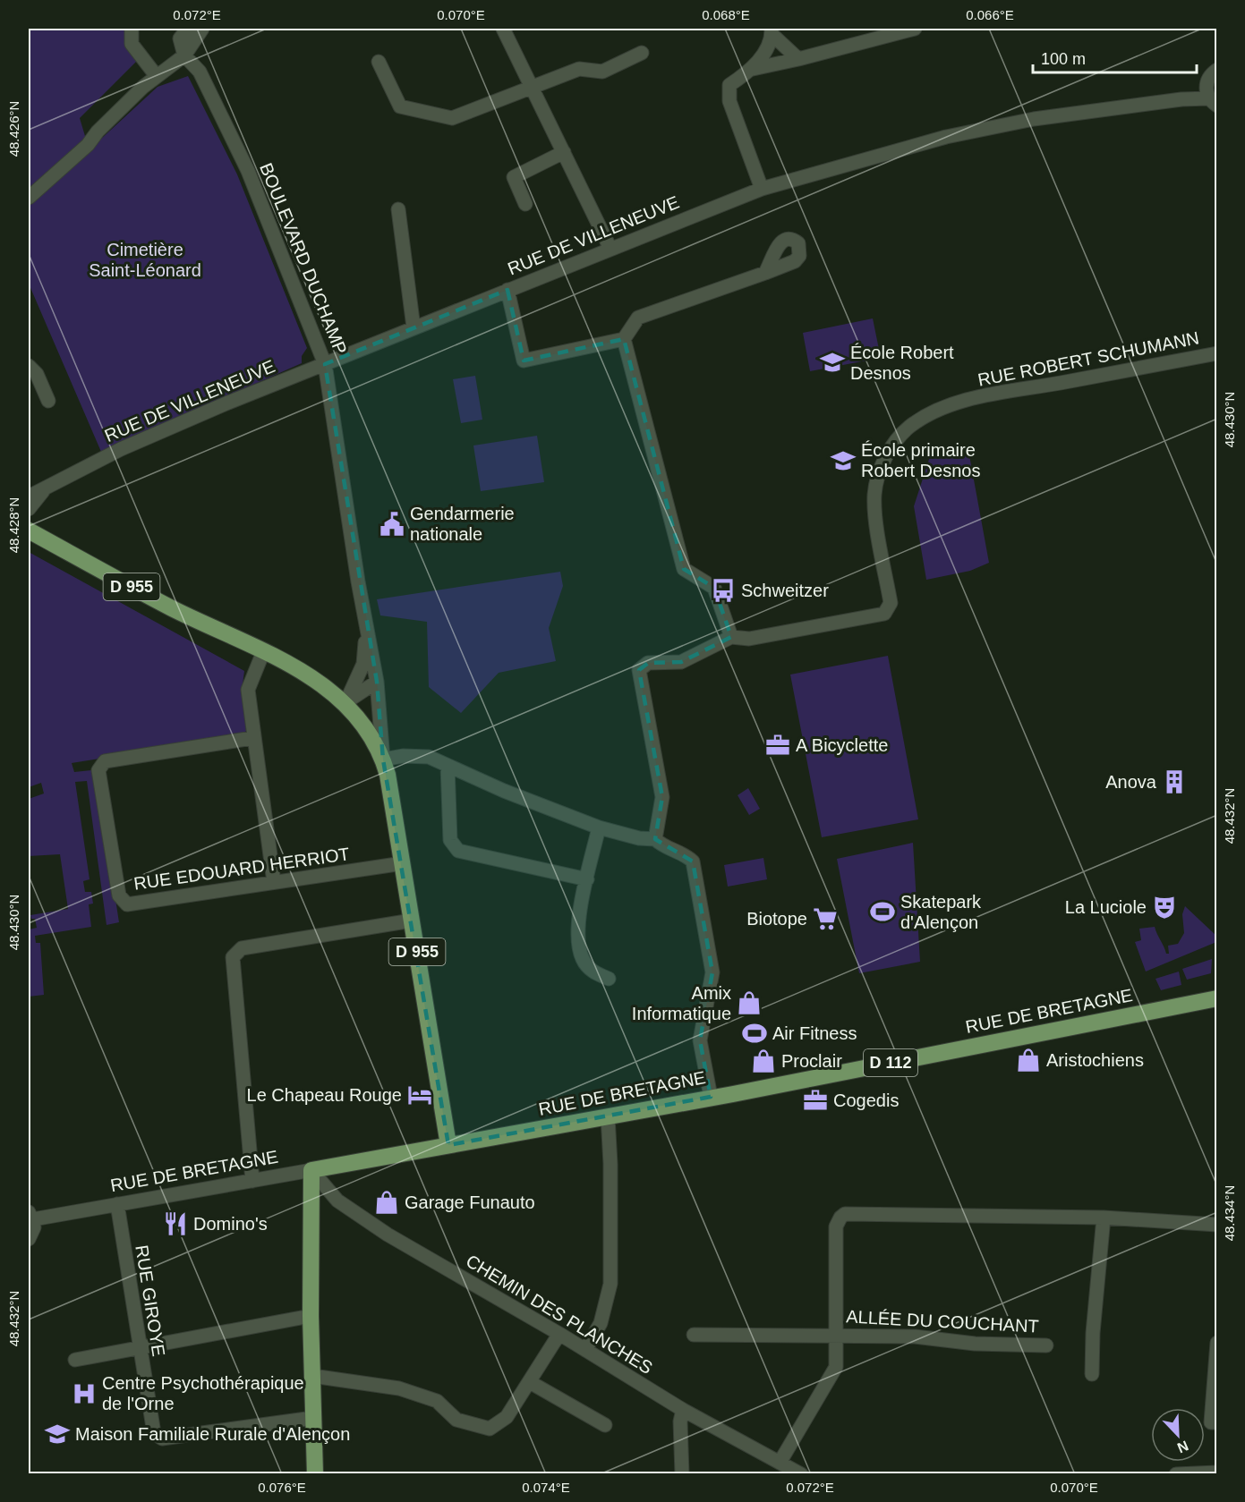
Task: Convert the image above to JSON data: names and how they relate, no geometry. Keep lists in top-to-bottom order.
{
  "streets": {
    "main road": [
      "BOULEVARD DUCHAMP",
      "D 955",
      "RUE DE BRETAGNE",
      "D 112"
    ],
    "street": [
      "RUE DE VILLENEUVE",
      "RUE ROBERT SCHUMANN",
      "RUE EDOUARD HERRIOT",
      "RUE GIROYE",
      "CHEMIN DES PLANCHES",
      "ALLÉE DU COUCHANT"
    ]
  },
  "crossings": [
    ["RUE DE VILLENEUVE", "BOULEVARD DUCHAMP"],
    ["BOULEVARD DUCHAMP", "D 955"],
    ["BOULEVARD DUCHAMP", "RUE EDOUARD HERRIOT"],
    ["BOULEVARD DUCHAMP", "RUE DE BRETAGNE"],
    ["RUE DE BRETAGNE", "RUE GIROYE"],
    ["RUE DE BRETAGNE", "CHEMIN DES PLANCHES"]
  ],
  "parks": ["Cimetière Saint-Léonard"],
  "places": {
    "school or university": ["École Robert Desnos", "École primaire Robert Desnos", "Maison Familiale Rurale d'Alençon"],
    "public building": ["Gendarmerie nationale"],
    "bus stop": ["Schweitzer"],
    "office": ["A Bicyclette", "Cogedis"],
    "building": ["Anova"],
    "theatre": ["La Luciole"],
    "sports": ["Skatepark d'Alençon", "Air Fitness"],
    "supermarket": ["Biotope"],
    "shop": [
      "Amix Informatique",
      "Aristochiens",
      "Proclair",
      "Garage Funauto"
    ],
    "hotel": ["Le Chapeau Rouge"],
    "restaurant": ["Domino's"],
    "hospital": ["Centre Psychothérapique de l'Orne"]
  },
  "scale_bar": "100 m",
  "north": "bottom right",
  "coordinates": [
    "0.072°E",
    "0.070°E",
    "0.068°E",
    "0.066°E",
    "48.426°N",
    "48.430°N",
    "48.428°N",
    "48.432°N",
    "48.434°N",
    "0.076°E",
    "0.074°E"
  ]
}
